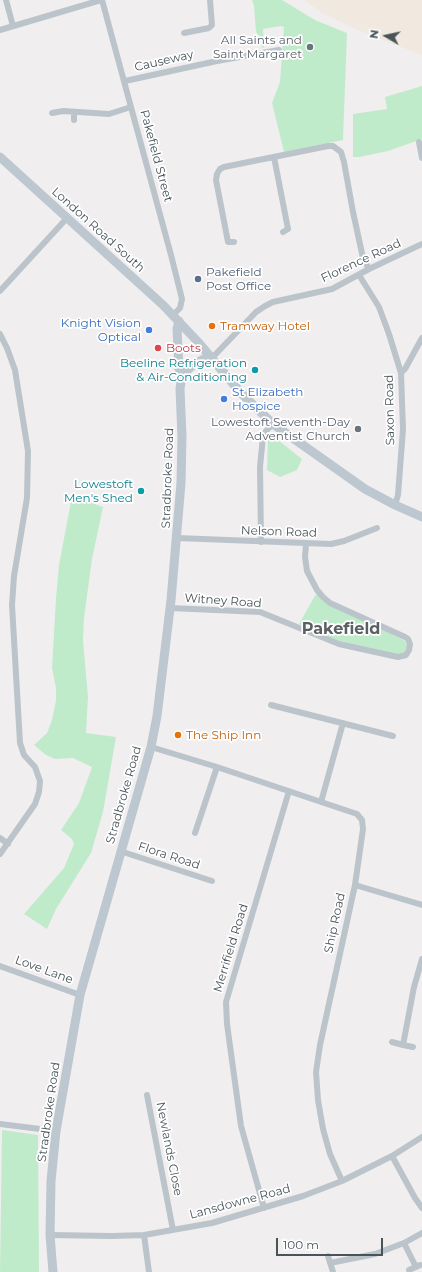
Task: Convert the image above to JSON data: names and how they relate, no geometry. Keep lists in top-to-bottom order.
{
  "streets": {
    "main road": ["London Road South", "Stradbroke Road"],
    "street": [
      "Causeway",
      "Pakefield Street",
      "Florence Road",
      "Saxon Road",
      "Nelson Road",
      "Witney Road",
      "Flora Road",
      "Ship Road",
      "Merrifield Road",
      "Love Lane",
      "Newlands Close",
      "Lansdowne Road"
    ]
  },
  "crossings": [
    ["Causeway", "Pakefield Street"],
    ["Pakefield Street", "London Road South"],
    ["Pakefield Street", "Stradbroke Road"],
    ["London Road South", "Florence Road"],
    ["London Road South", "Saxon Road"],
    ["London Road South", "Stradbroke Road"],
    ["Florence Road", "Saxon Road"],
    ["Stradbroke Road", "Nelson Road"],
    ["Stradbroke Road", "Witney Road"],
    ["Stradbroke Road", "Flora Road"],
    ["Stradbroke Road", "Ship Road"],
    ["Stradbroke Road", "Love Lane"],
    ["Stradbroke Road", "Lansdowne Road"],
    ["Nelson Road", "Witney Road"],
    ["Ship Road", "Merrifield Road"],
    ["Ship Road", "Lansdowne Road"],
    ["Merrifield Road", "Lansdowne Road"],
    ["Newlands Close", "Lansdowne Road"]
  ],
  "districts": ["Pakefield"],
  "places": [
    "All Saints and Saint Margaret",
    "Pakefield Post Office",
    "Tramway Hotel",
    "Knight Vision Optical",
    "Boots",
    "Beeline Refrigeration & Air-Conditioning",
    "St Elizabeth Hospice",
    "Lowestoft Seventh-Day Adventist Church",
    "Lowestoft Men's Shed",
    "The Ship Inn"
  ],
  "scale_bar": "100 m",
  "north": "left"
}
